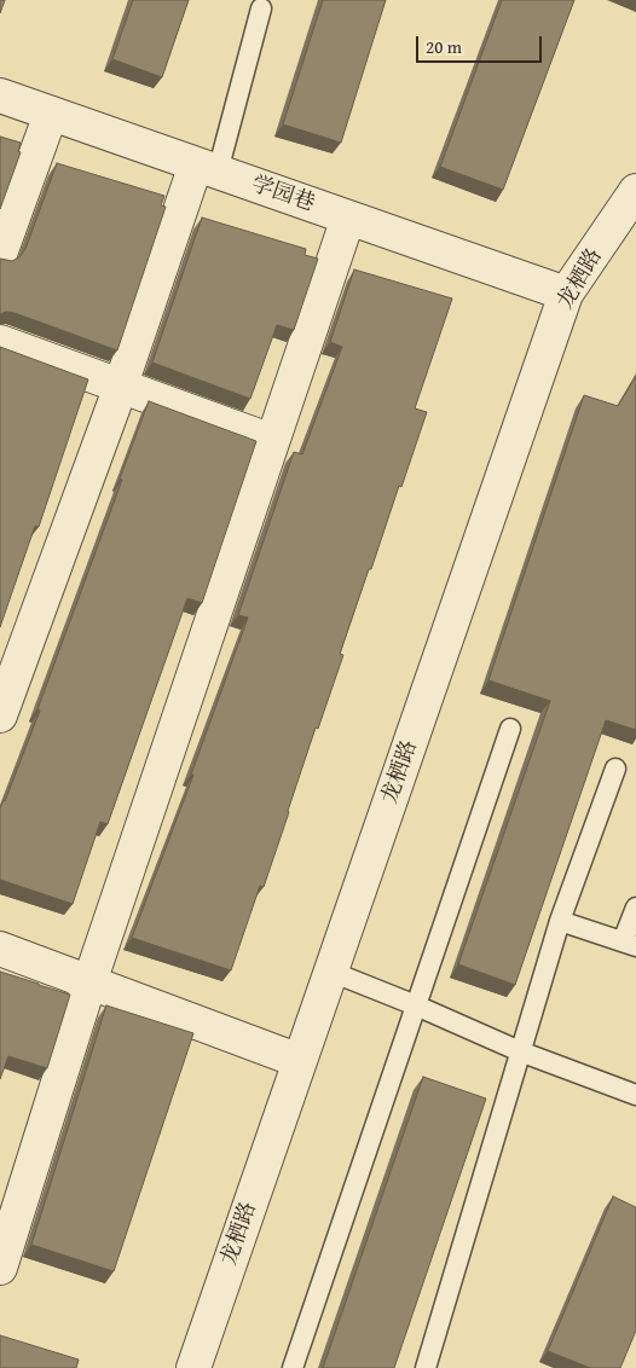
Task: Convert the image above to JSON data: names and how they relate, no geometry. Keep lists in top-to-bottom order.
{
  "streets": {
    "street": ["学园巷", "龙栖路"]
  },
  "crossings": [
    ["学园巷", "龙栖路"]
  ],
  "scale_bar": "20 m"
}
